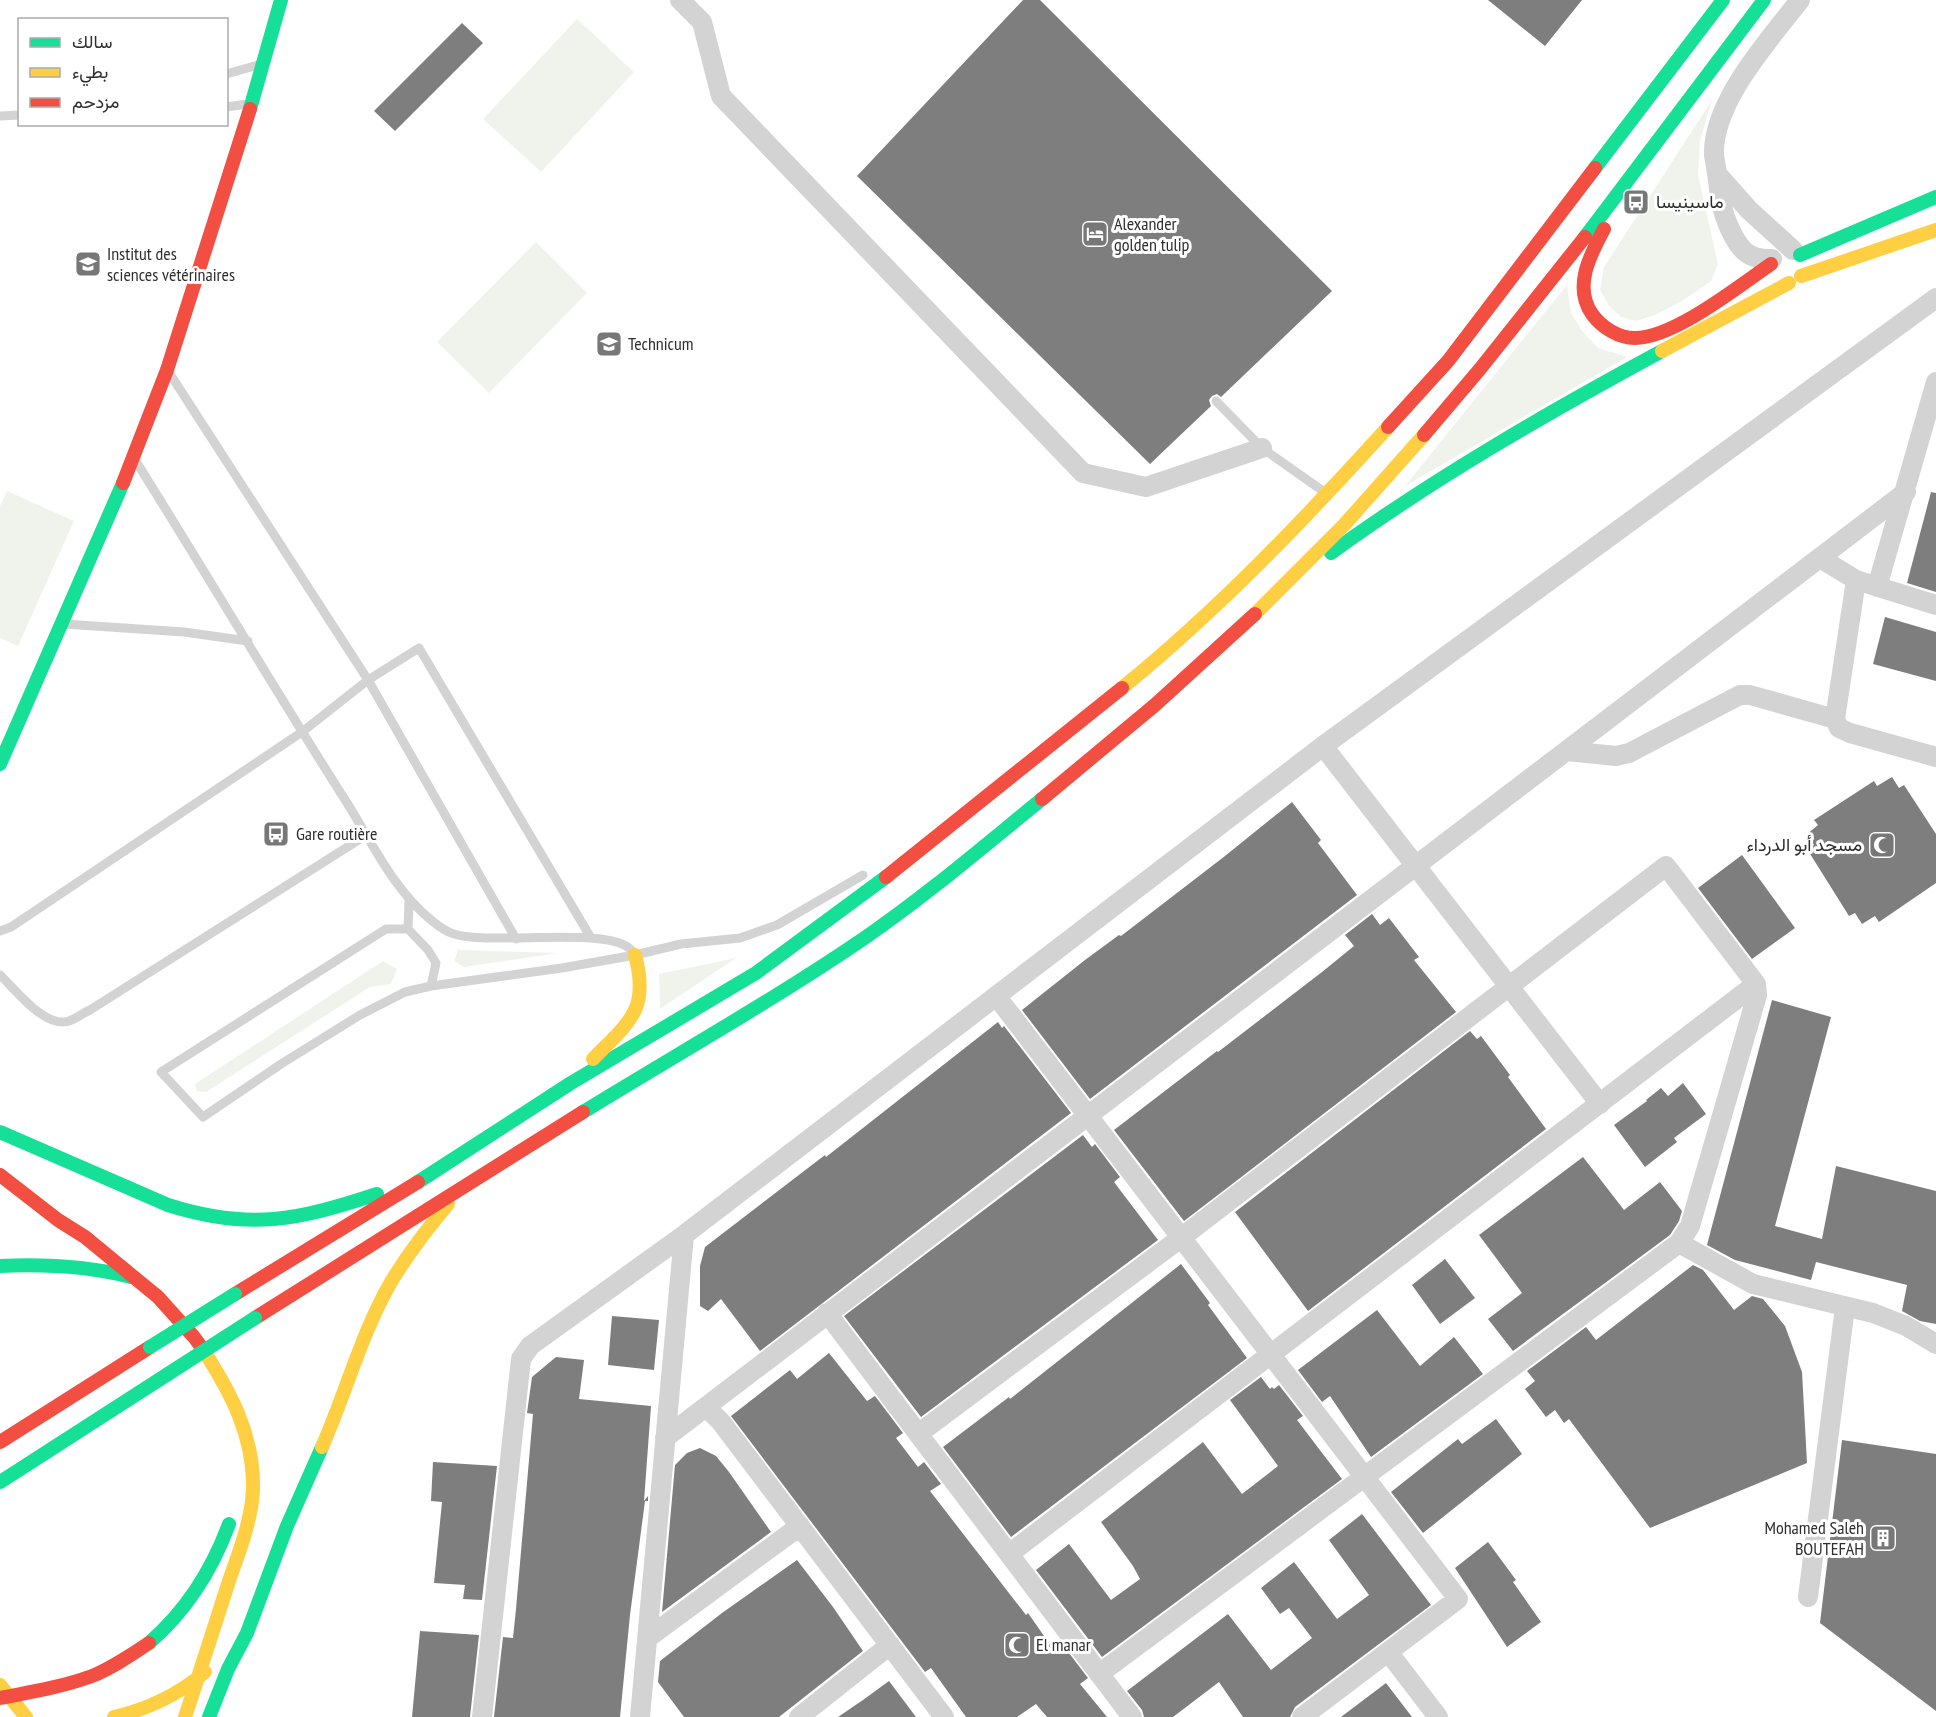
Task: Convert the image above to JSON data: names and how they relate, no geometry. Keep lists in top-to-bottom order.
{
  "places": {
    "bus stop": ["ماسينيسا", "Gare routière"],
    "hotel": ["Alexander golden tulip"],
    "school or university": ["Institut des sciences vétérinaires", "Technicum"],
    "mosque": ["مسجد أبو الدرداء", "El manar"],
    "building": ["Mohamed Saleh BOUTEFAH"]
  },
  "legend": ["سالك", "بطيء", "مزدحم"]
}
